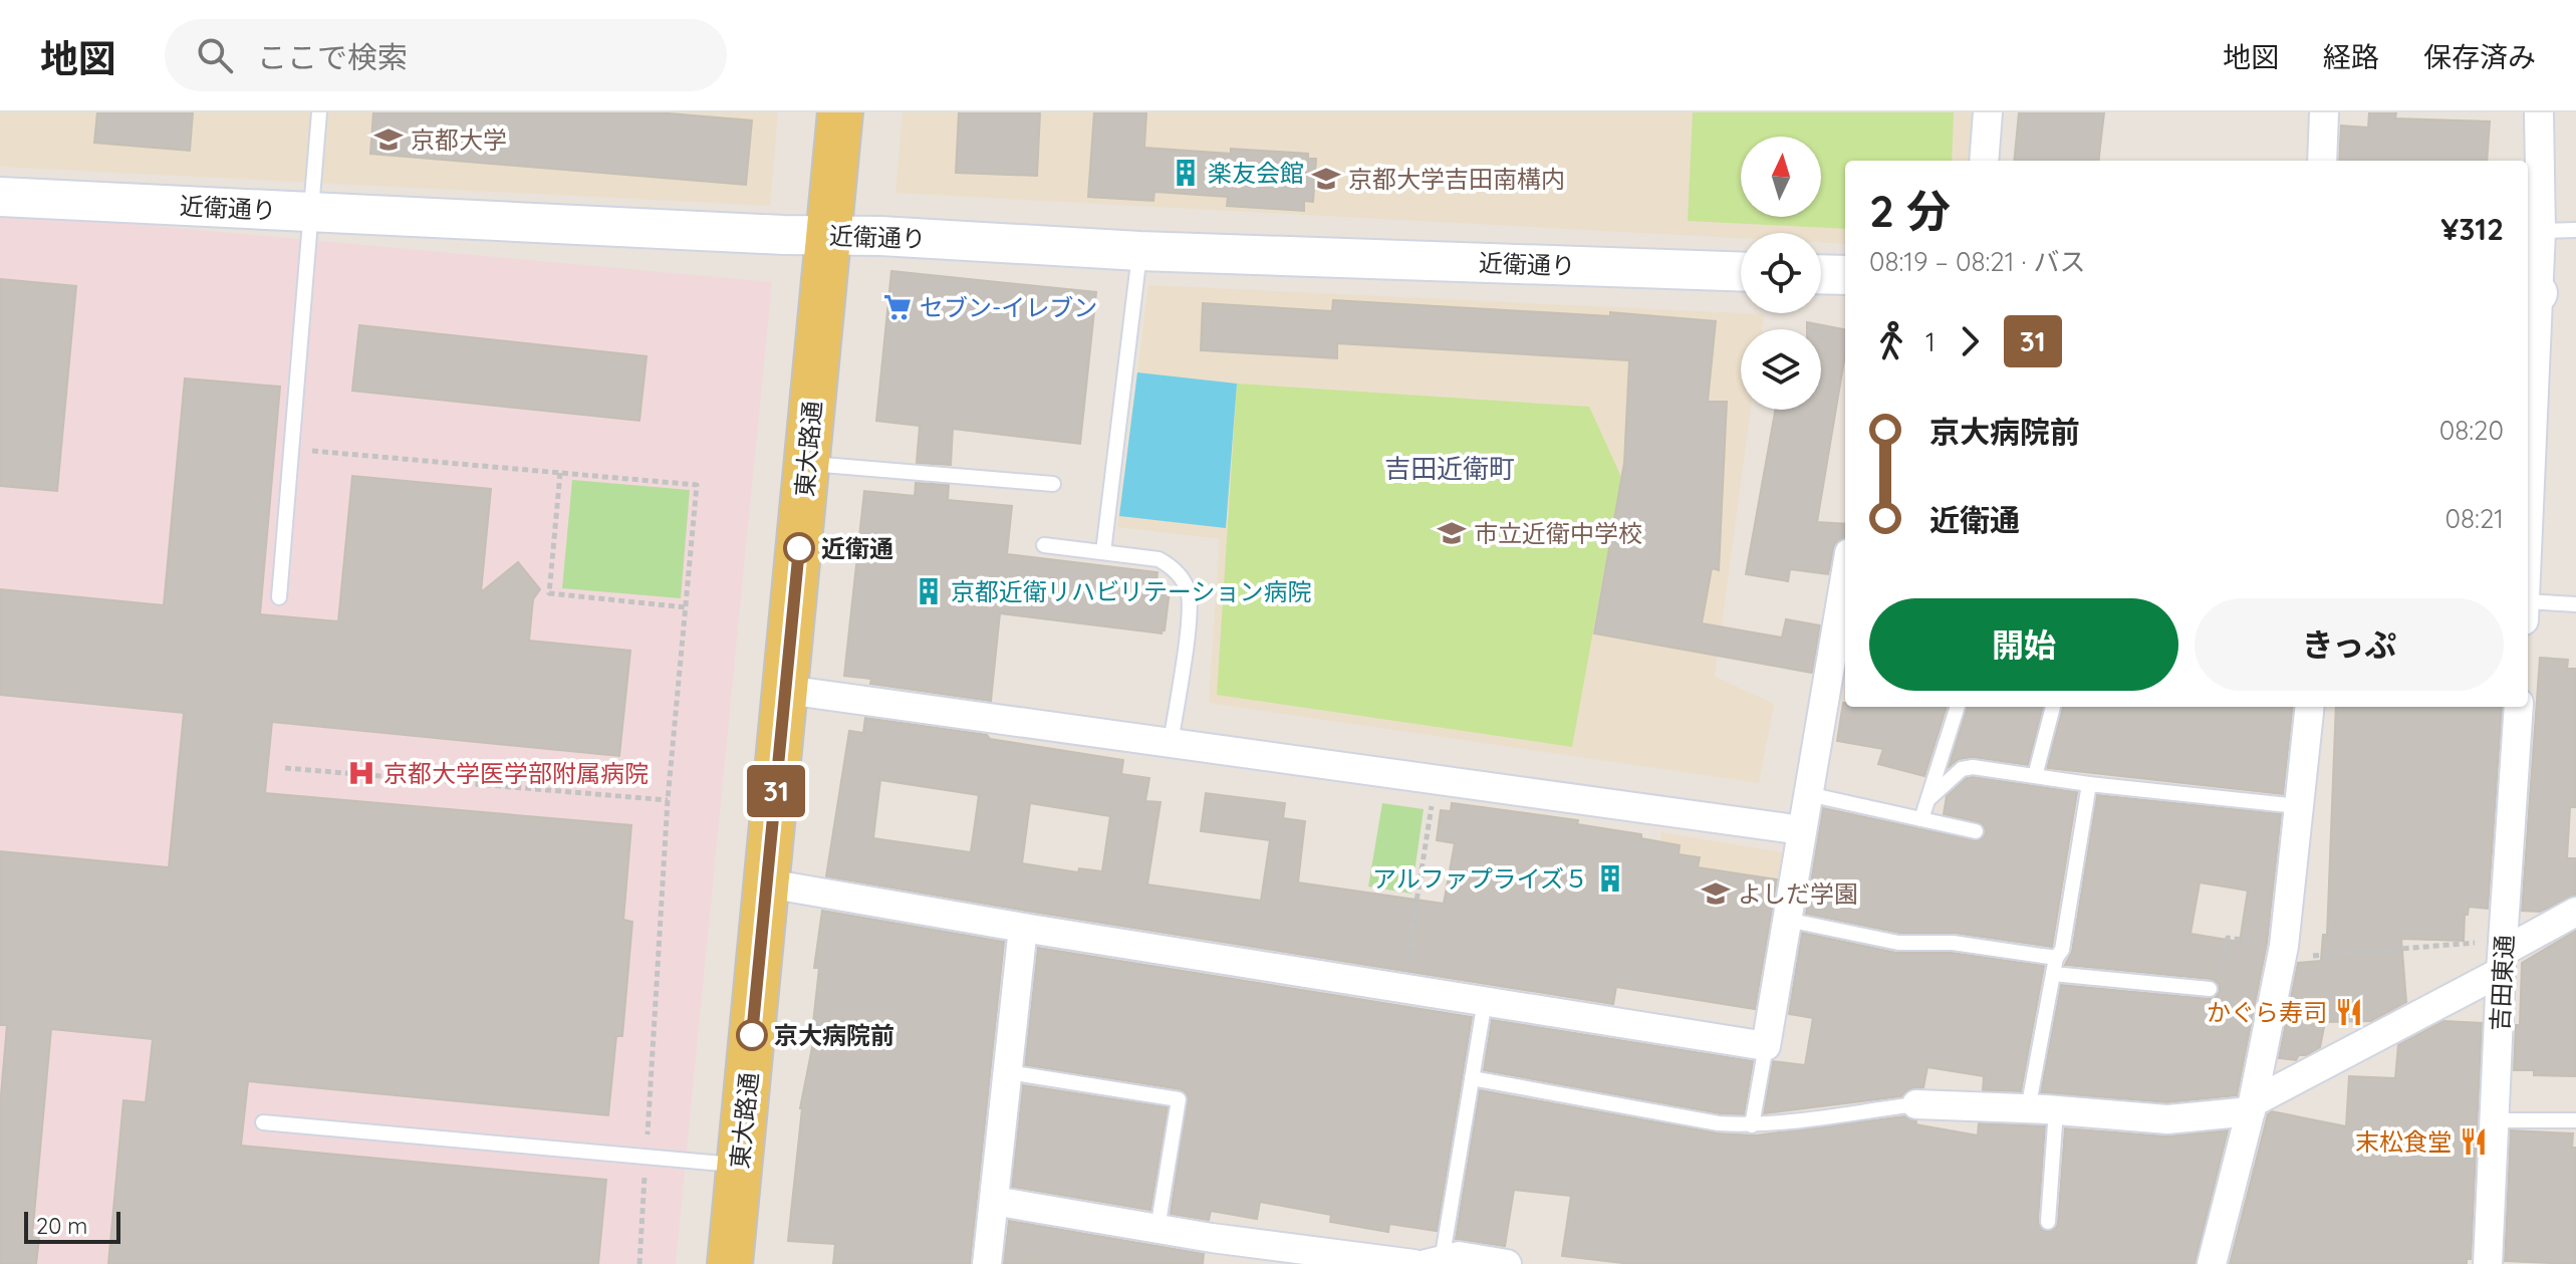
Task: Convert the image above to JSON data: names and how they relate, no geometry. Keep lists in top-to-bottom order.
{
  "streets": {
    "main road": ["東大路通"],
    "street": ["近衛通り", "吉田東通"]
  },
  "crossings": [
    ["近衛通り", "東大路通"]
  ],
  "districts": ["吉田近衛町"],
  "places": {
    "school or university": [
      "京都大学",
      "京都大学吉田南構内",
      "市立近衛中学校",
      "よしだ学園"
    ],
    "building": ["楽友会館", "京都近衛リハビリテーション病院", "アルファプライズ５"],
    "supermarket": ["セブン-イレブン"],
    "other": ["近衛通", "京大病院前"],
    "hospital": ["京都大学医学部附属病院"],
    "restaurant": ["かぐら寿司", "末松食堂"]
  },
  "lines": ["bus line 31"],
  "scale_bar": "20 m",
  "north": "top",
  "page": {
    "header": "地図",
    "search": "ここで検索",
    "nav": ["地図", "経路", "保存済み"],
    "on_map": "31",
    "heading": ["2 分", "08:19 – 08:21 · バス", "¥312"],
    "legs": ["1", "31"],
    "list": [
      {
        "name": "京大病院前",
        "value": "08:20"
      },
      {
        "name": "近衛通",
        "value": "08:21"
      }
    ],
    "buttons": ["開始", "きっぷ"],
    "scale": "20 m"
  }
}
